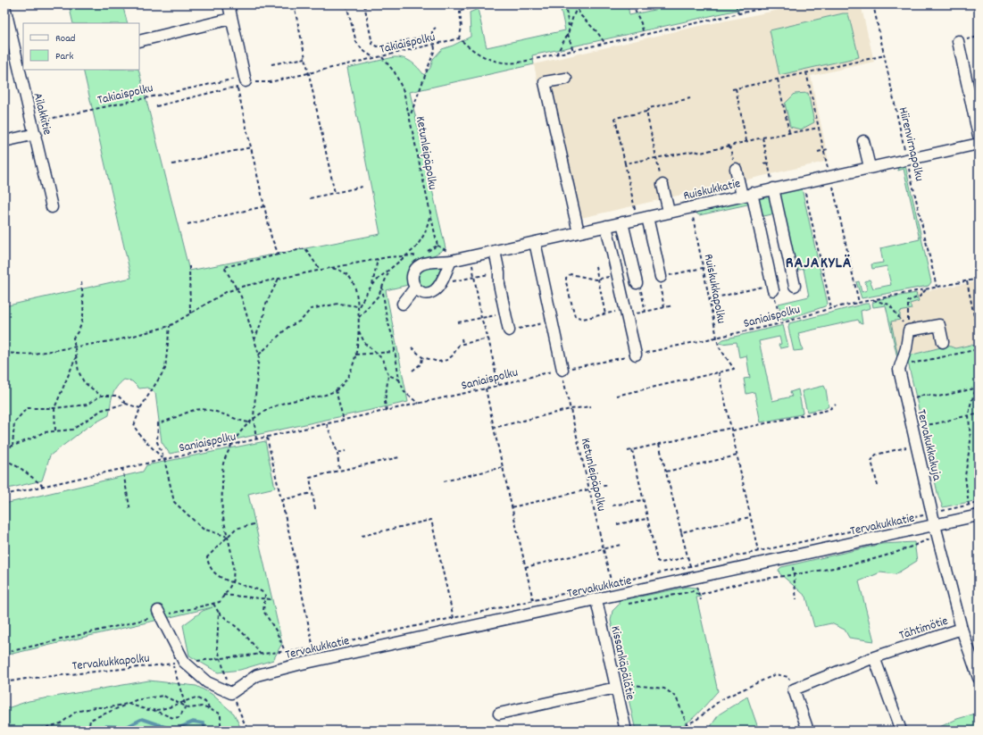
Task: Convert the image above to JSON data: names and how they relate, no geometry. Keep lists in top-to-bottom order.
{
  "streets": {
    "street": [
      "Ailakkitie",
      "Ruiskukkatie",
      "Tervakukkakuja",
      "Tervakukkatie",
      "Tähtimötie",
      "Kissankäpälätie"
    ],
    "path": [
      "Takiaispolku",
      "Hiirenvirnapolku",
      "Ketunleipäpolku",
      "Ruiskukkapolku",
      "Saniaispolku",
      "Tervakukkapolku"
    ]
  },
  "crossings": [
    ["Takiaispolku", "Ailakkitie"],
    ["Takiaispolku", "Ketunleipäpolku"],
    ["Hiirenvirnapolku", "Ruiskukkatie"],
    ["Hiirenvirnapolku", "Saniaispolku"],
    ["Ketunleipäpolku", "Saniaispolku"],
    ["Ketunleipäpolku", "Tervakukkapolku"],
    ["Ruiskukkatie", "Ruiskukkapolku"],
    ["Ruiskukkapolku", "Saniaispolku"],
    ["Tervakukkakuja", "Tervakukkatie"],
    ["Tervakukkakuja", "Tähtimötie"],
    ["Tervakukkakuja", "Tervakukkapolku"],
    ["Tervakukkatie", "Tähtimötie"],
    ["Tervakukkatie", "Kissankäpälätie"]
  ],
  "districts": ["RAJAKYLÄ"],
  "legend": ["Road", "Park"]
}
